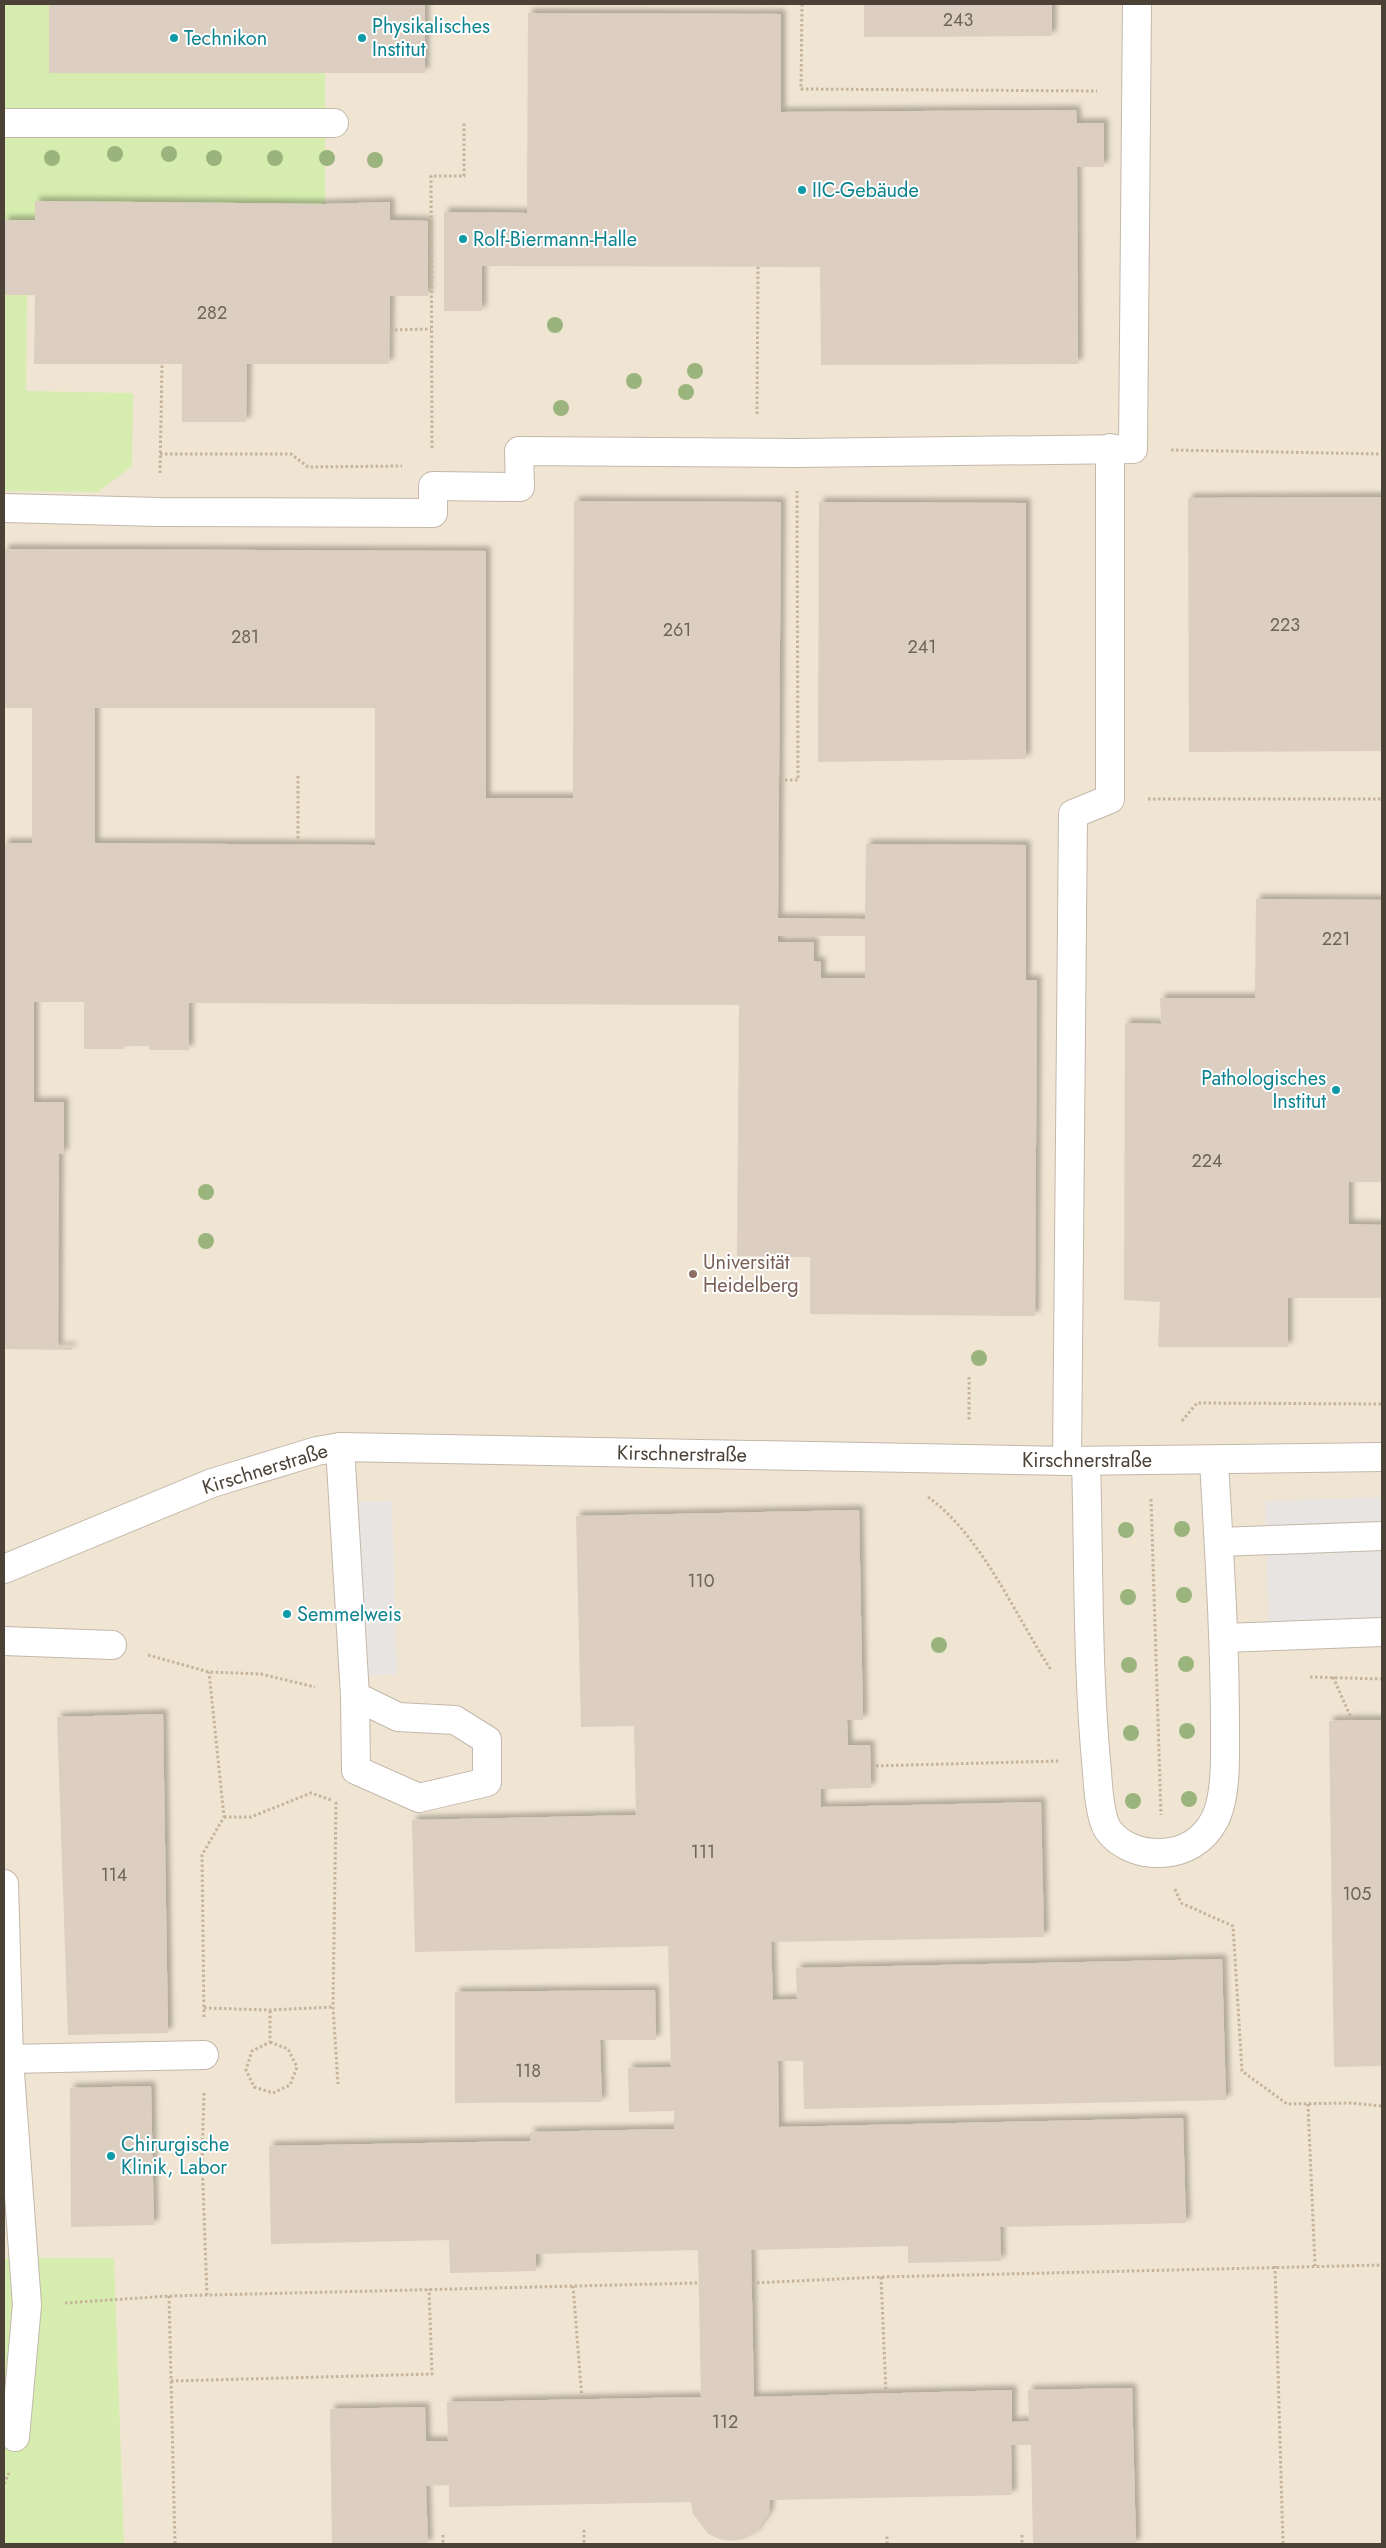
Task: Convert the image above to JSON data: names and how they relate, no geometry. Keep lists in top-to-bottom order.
{
  "streets": {
    "street": ["Kirschnerstraße"]
  },
  "places": [
    "Technikon",
    "Physikalisches Institut",
    "IIC-Gebäude",
    "Rolf-Biermann-Halle",
    "Pathologisches Institut",
    "Universität Heidelberg",
    "Semmelweis",
    "Chirurgische Klinik, Labor"
  ],
  "house_numbers": [
    "243",
    "282",
    "223",
    "261",
    "281",
    "241",
    "221",
    "224",
    "110",
    "111",
    "114",
    "105",
    "118",
    "112"
  ]
}
